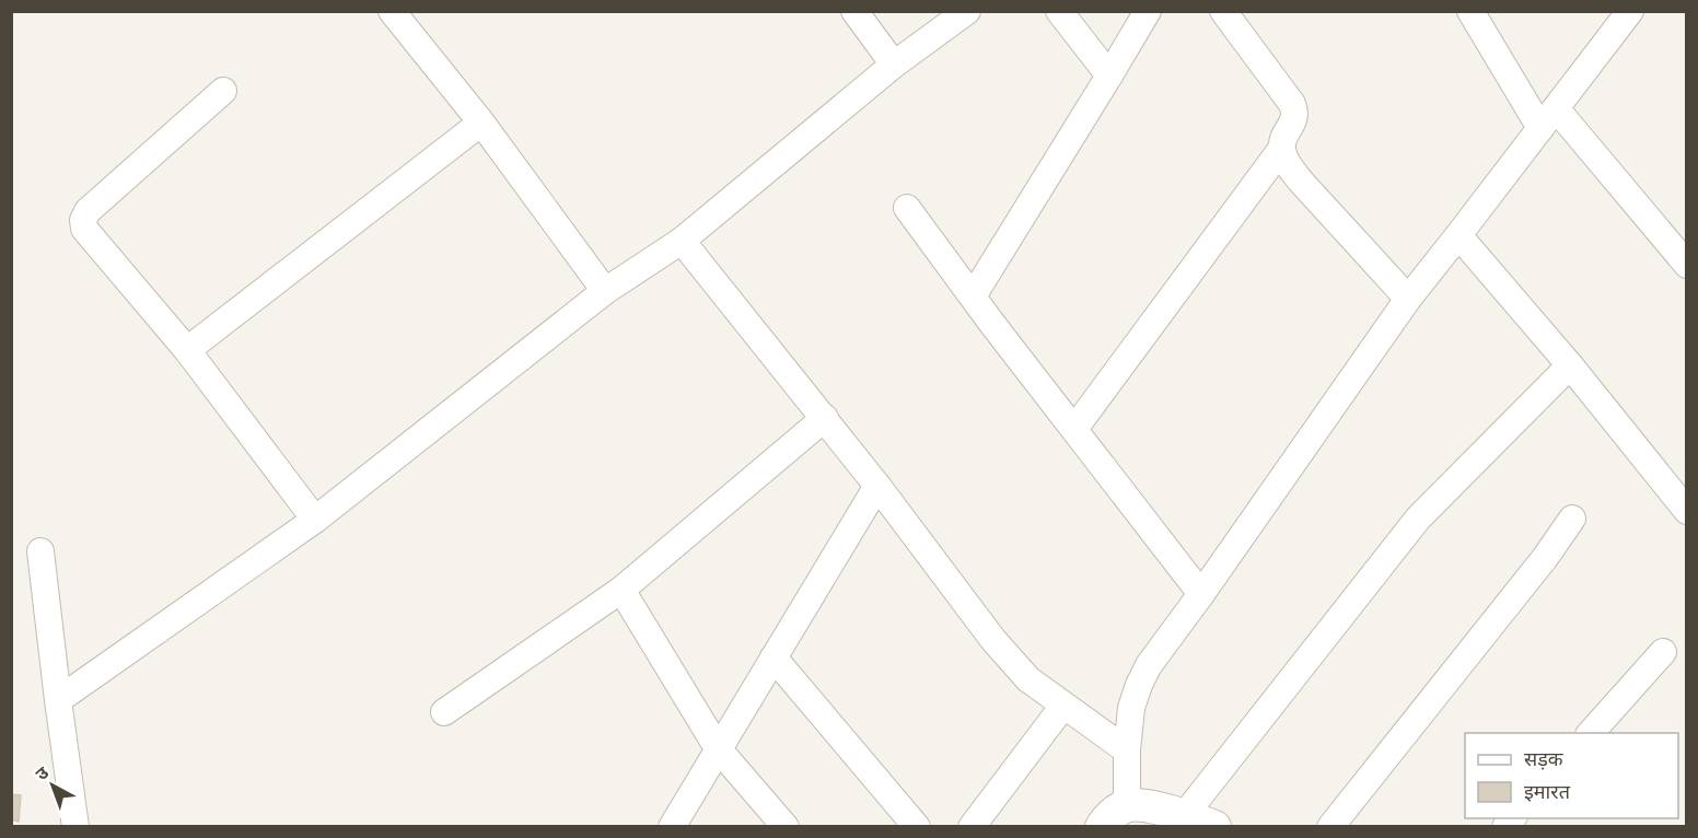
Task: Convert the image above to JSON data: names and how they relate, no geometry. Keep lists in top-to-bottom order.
{
  "legend": ["सड़क", "इमारत"],
  "north": "top left"
}
